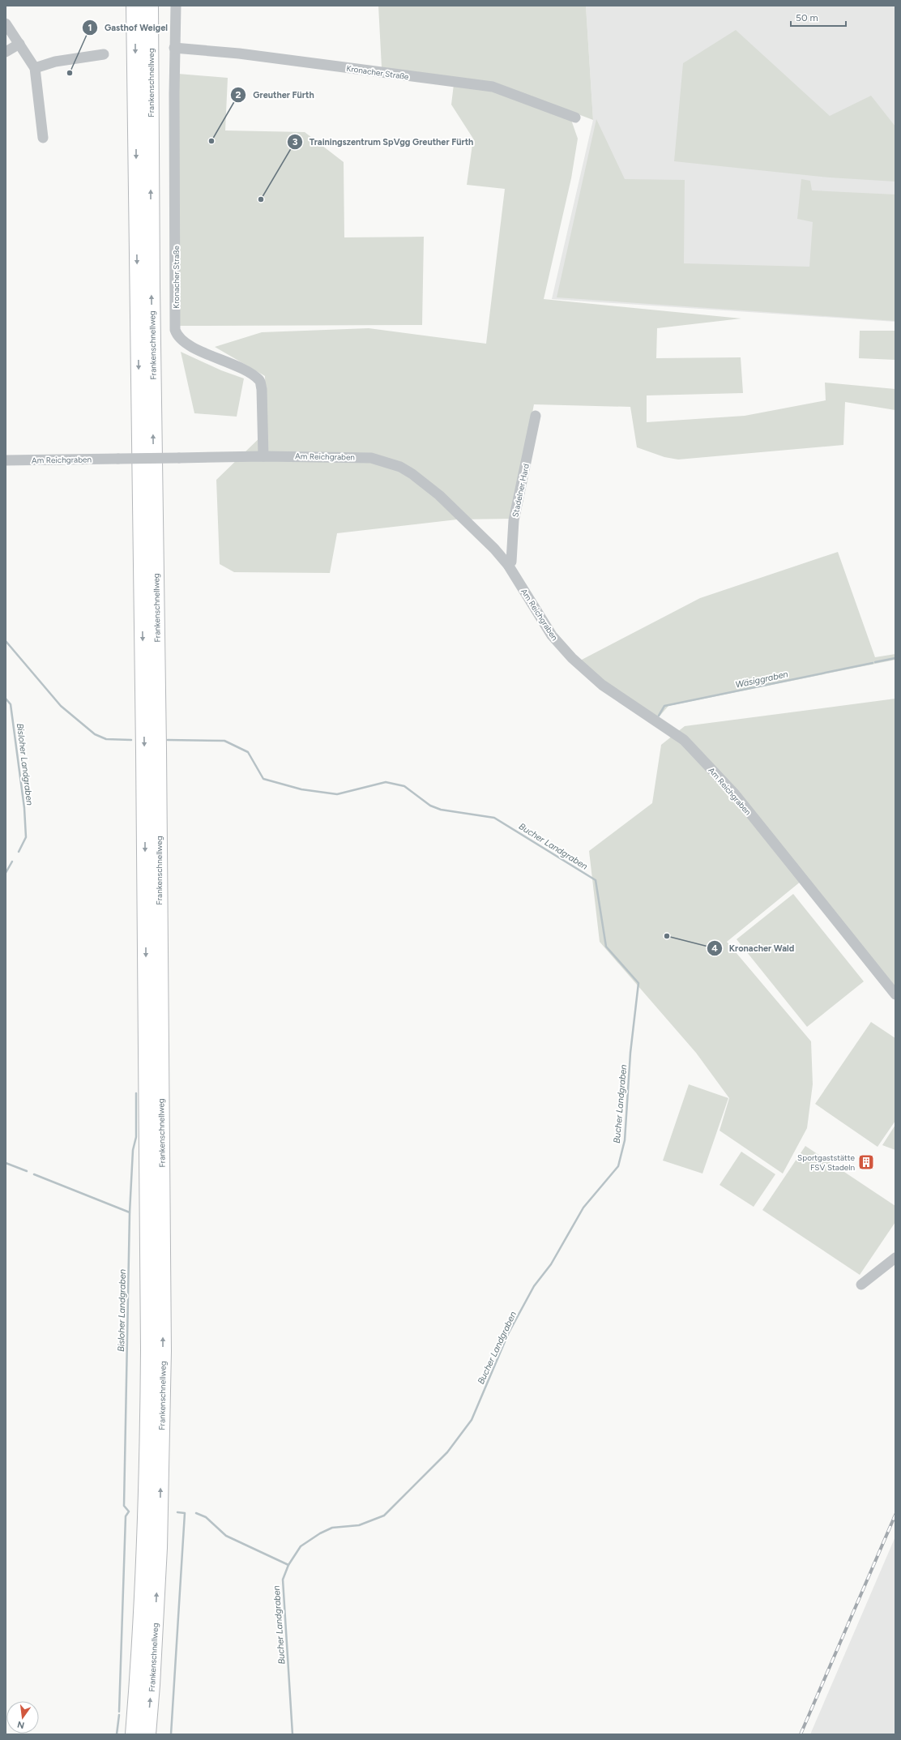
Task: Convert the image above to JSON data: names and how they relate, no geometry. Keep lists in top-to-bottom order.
{
  "streets": {
    "highway": ["Frankenschnellweg"],
    "street": ["Kronacher Straße", "Am Reichgraben", "Stadelner Hard"]
  },
  "crossings": [
    ["Kronacher Straße", "Am Reichgraben"],
    ["Am Reichgraben", "Stadelner Hard"]
  ],
  "water": ["Wäsiggraben", "Bisloher Landgraben", "Bucher Landgraben"],
  "places": {
    "other": [
      "Gasthof Weigel",
      "Greuther Fürth",
      "Trainingszentrum SpVgg Greuther Fürth",
      "Kronacher Wald"
    ],
    "building": ["Sportgaststätte FSV Stadeln"]
  },
  "scale_bar": "50 m",
  "north": "bottom"
}
